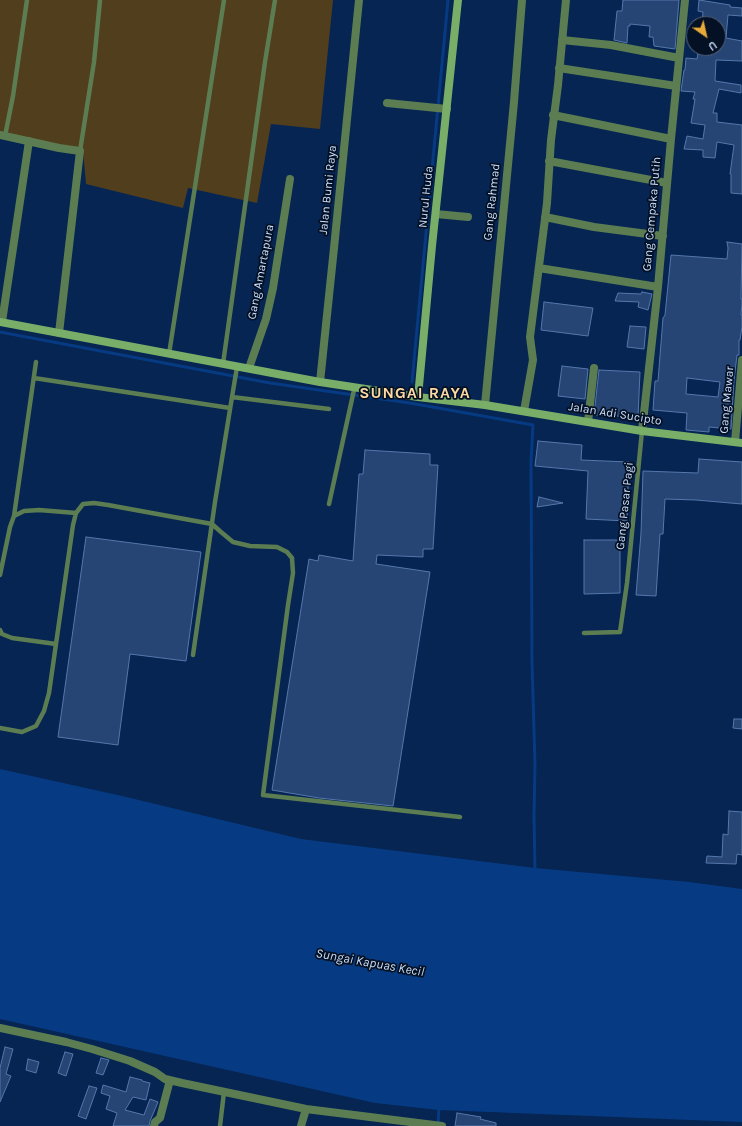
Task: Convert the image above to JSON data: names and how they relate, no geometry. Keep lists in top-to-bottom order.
{
  "streets": {
    "main road": ["Nurul Huda", "Jalan Adi Sucipto"],
    "street": [
      "Jalan Bumi Raya",
      "Gang Rahmad",
      "Gang Cempaka Putih",
      "Gang Amartapura",
      "Gang Mawar"
    ],
    "lane": ["Gang Pasar Pagi"]
  },
  "crossings": [
    ["Jalan Bumi Raya", "Jalan Adi Sucipto"],
    ["Nurul Huda", "Jalan Adi Sucipto"],
    ["Gang Rahmad", "Jalan Adi Sucipto"],
    ["Gang Cempaka Putih", "Jalan Adi Sucipto"],
    ["Gang Cempaka Putih", "Gang Pasar Pagi"],
    ["Gang Amartapura", "Jalan Adi Sucipto"],
    ["Gang Mawar", "Jalan Adi Sucipto"],
    ["Jalan Adi Sucipto", "Gang Pasar Pagi"]
  ],
  "districts": ["SUNGAI RAYA"],
  "water": ["Sungai Kapuas Kecil"],
  "north": "bottom right"
}
